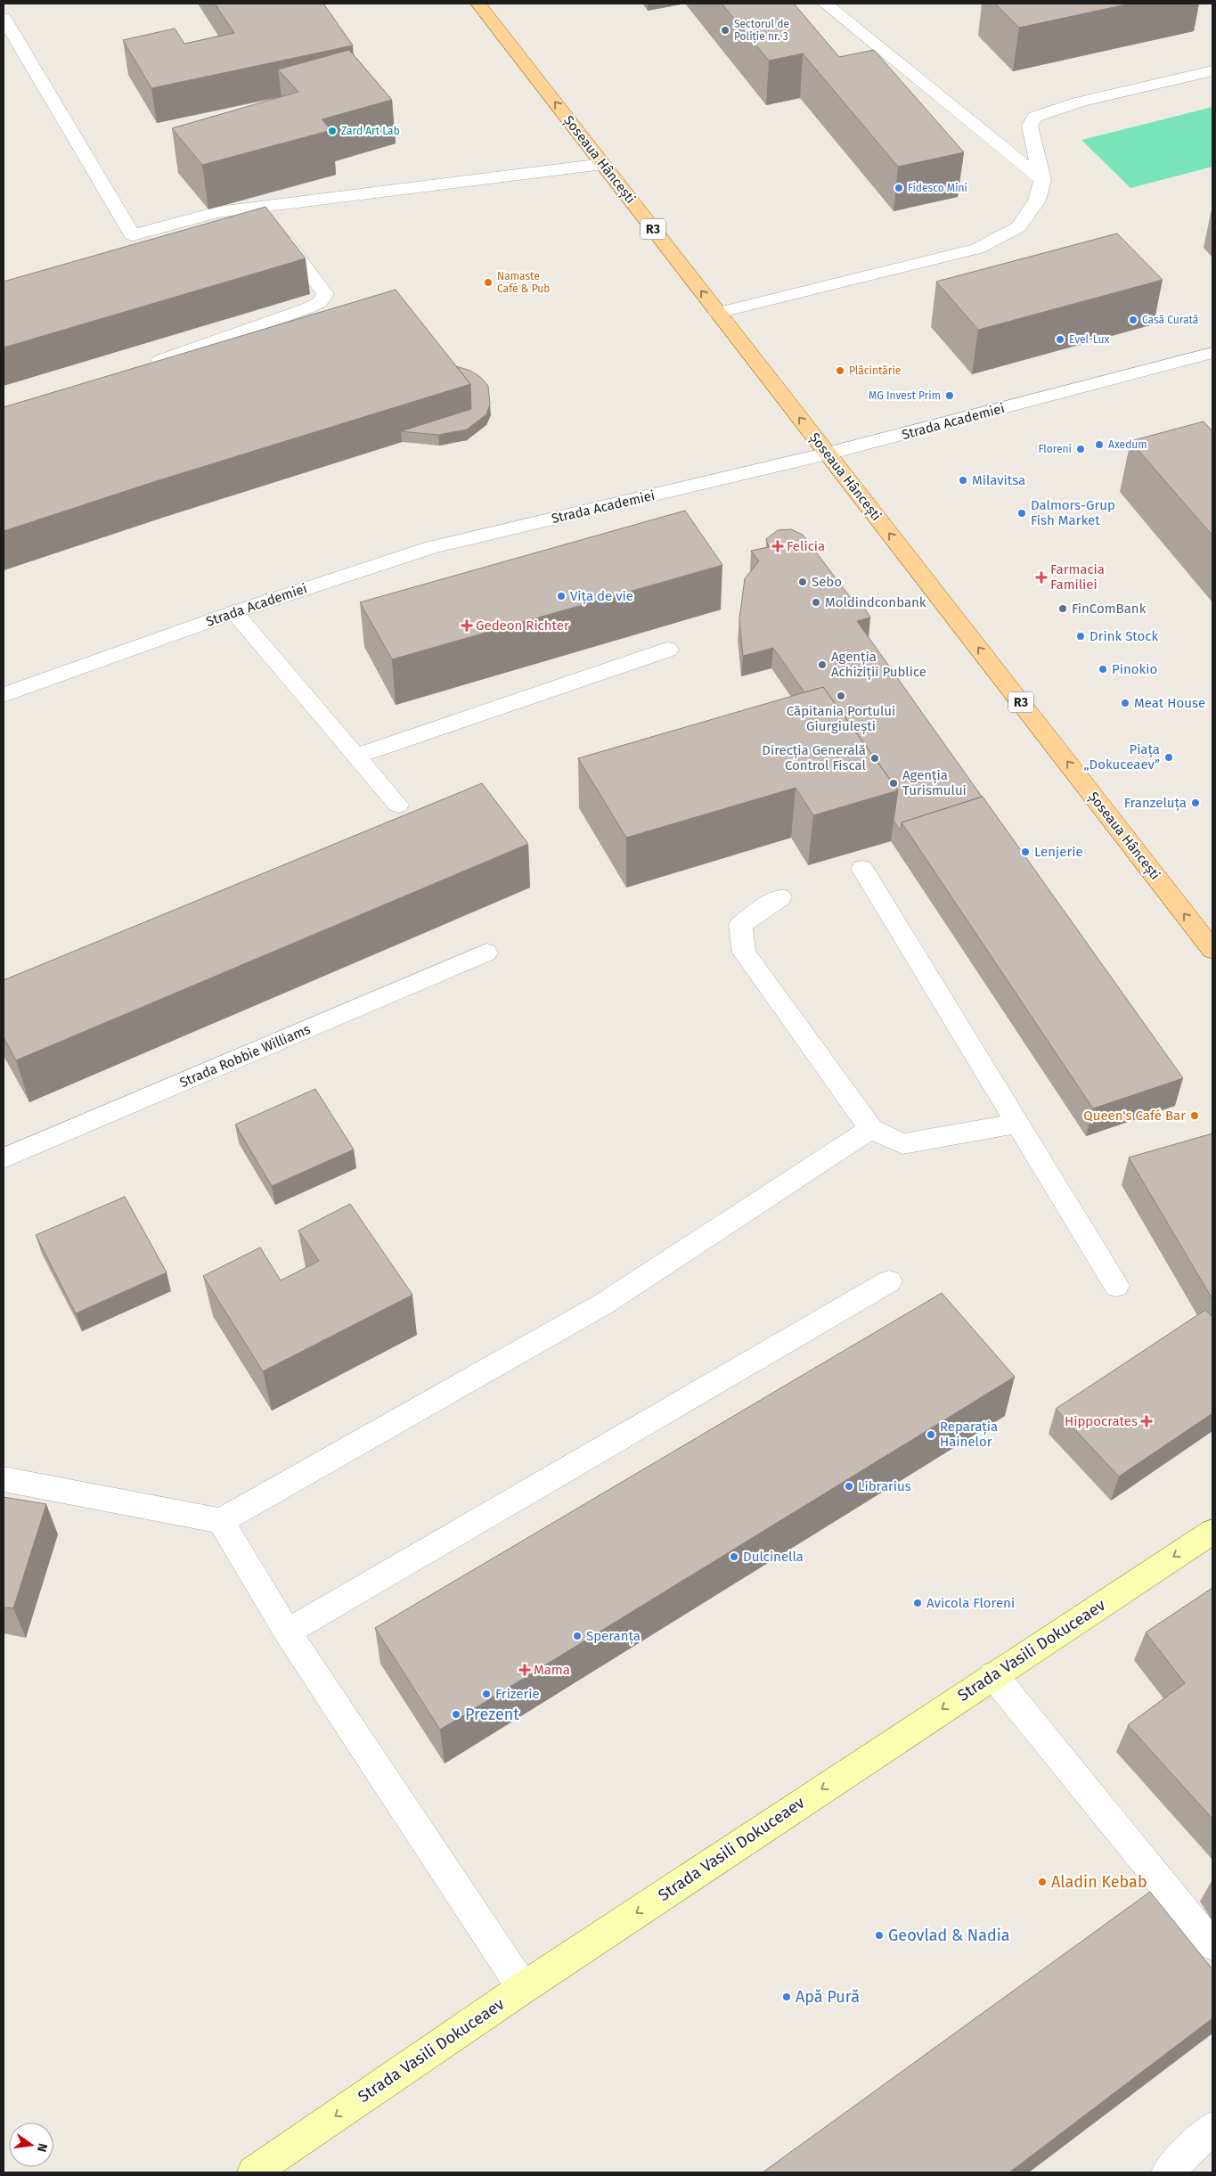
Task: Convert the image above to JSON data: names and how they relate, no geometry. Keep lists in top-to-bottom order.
{
  "streets": {
    "main road": ["Șoseaua Hâncești", "R3", "Strada Vasili Dokuceaev"],
    "street": ["Strada Academiei", "Strada Robbie Williams"]
  },
  "crossings": [
    ["Șoseaua Hâncești", "Strada Academiei"]
  ],
  "one_way": ["Șoseaua Hâncești", "Strada Vasili Dokuceaev"],
  "places": {
    "other": [
      "Sectorul de Poliție nr. 3",
      "Zard Art Lab",
      "Fidesco Mini",
      "Namaste Café & Pub",
      "Casă Curată",
      "Evel-Lux",
      "Plăcintărie",
      "MG Invest Prim",
      "Axedum",
      "Floreni",
      "Milavitsa",
      "Dalmors-Grup Fish Market",
      "Sebo",
      "Vița de vie",
      "Moldindconbank",
      "FinComBank",
      "Drink Stock",
      "Agenția Achiziții Publice",
      "Pinokio",
      "Căpitania Portului Giurgiulești",
      "Meat House",
      "Piața „Dokuceaev”",
      "Direcția Generală Control Fiscal",
      "Agenția Turismului",
      "Franzeluța",
      "Lenjerie",
      "Queen's Café Bar",
      "Reparația Hainelor",
      "Librarius",
      "Dulcinella",
      "Avicola Floreni",
      "Speranța",
      "Frizerie",
      "Prezent",
      "Aladin Kebab",
      "Geovlad & Nadia",
      "Apă Pură"
    ],
    "health": [
      "Felicia",
      "Farmacia Familiei",
      "Gedeon Richter",
      "Hippocrates",
      "Mama"
    ]
  },
  "north": "right"
}
